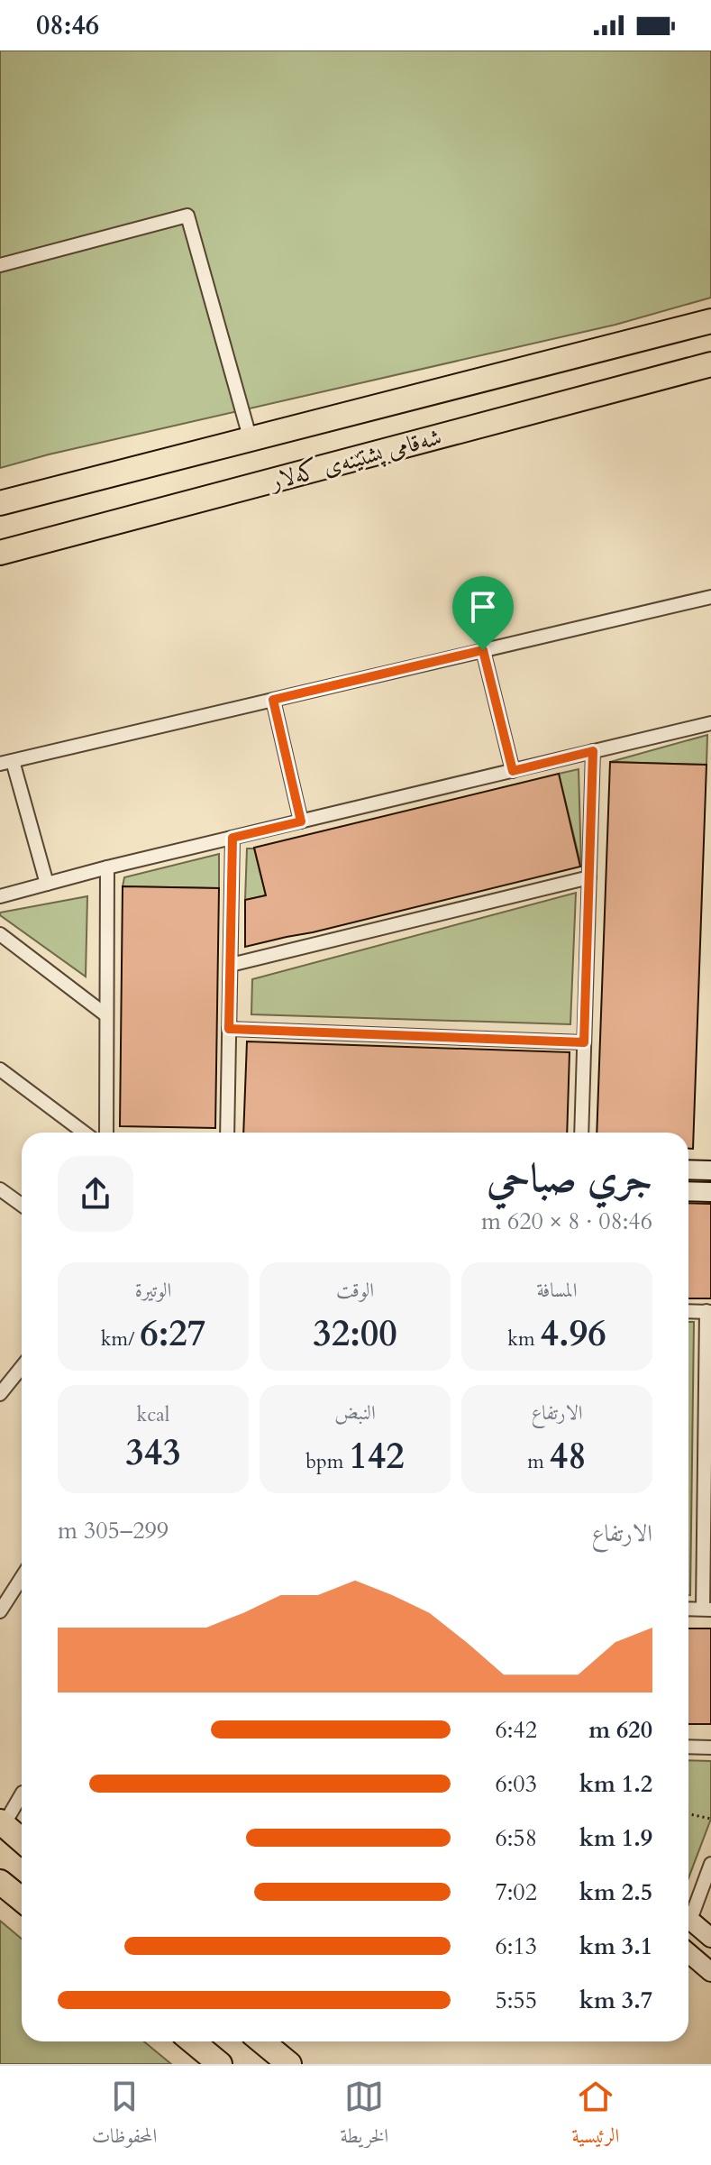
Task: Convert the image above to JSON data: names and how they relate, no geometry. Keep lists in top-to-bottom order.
{
  "streets": {
    "highway": ["شەقامی پشتێنەی کەلار"]
  },
  "page": {
    "status": "08:46",
    "heading": ["جري صباحي", "08:46 · 8 × 620 m"],
    "stats": [
      ["المسافة", "4.96 km"],
      ["الوقت", "32:00"],
      ["الوتيرة", "6:27 /km"],
      ["الارتفاع", "48 m"],
      ["النبض", "142 bpm"],
      ["kcal", "343"]
    ],
    "chart": ["الارتفاع", "299–305 m"],
    "list": [
      {
        "name": "620 m",
        "note": "6:42"
      },
      {
        "name": "1.2 km",
        "note": "6:03"
      },
      {
        "name": "1.9 km",
        "note": "6:58"
      },
      {
        "name": "2.5 km",
        "note": "7:02"
      },
      {
        "name": "3.1 km",
        "note": "6:13"
      },
      {
        "name": "3.7 km",
        "note": "5:55"
      }
    ],
    "tabs": ["الرئيسية", "الخريطة", "المحفوظات"]
  }
}
